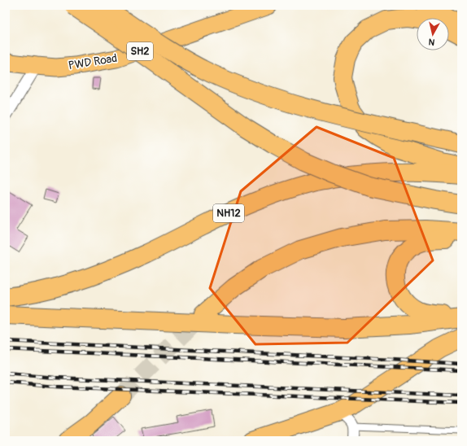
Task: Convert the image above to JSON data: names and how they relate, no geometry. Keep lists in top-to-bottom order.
{
  "streets": {
    "highway": ["NH12"],
    "main road": ["SH2", "PWD Road"]
  },
  "north": "bottom"
}
